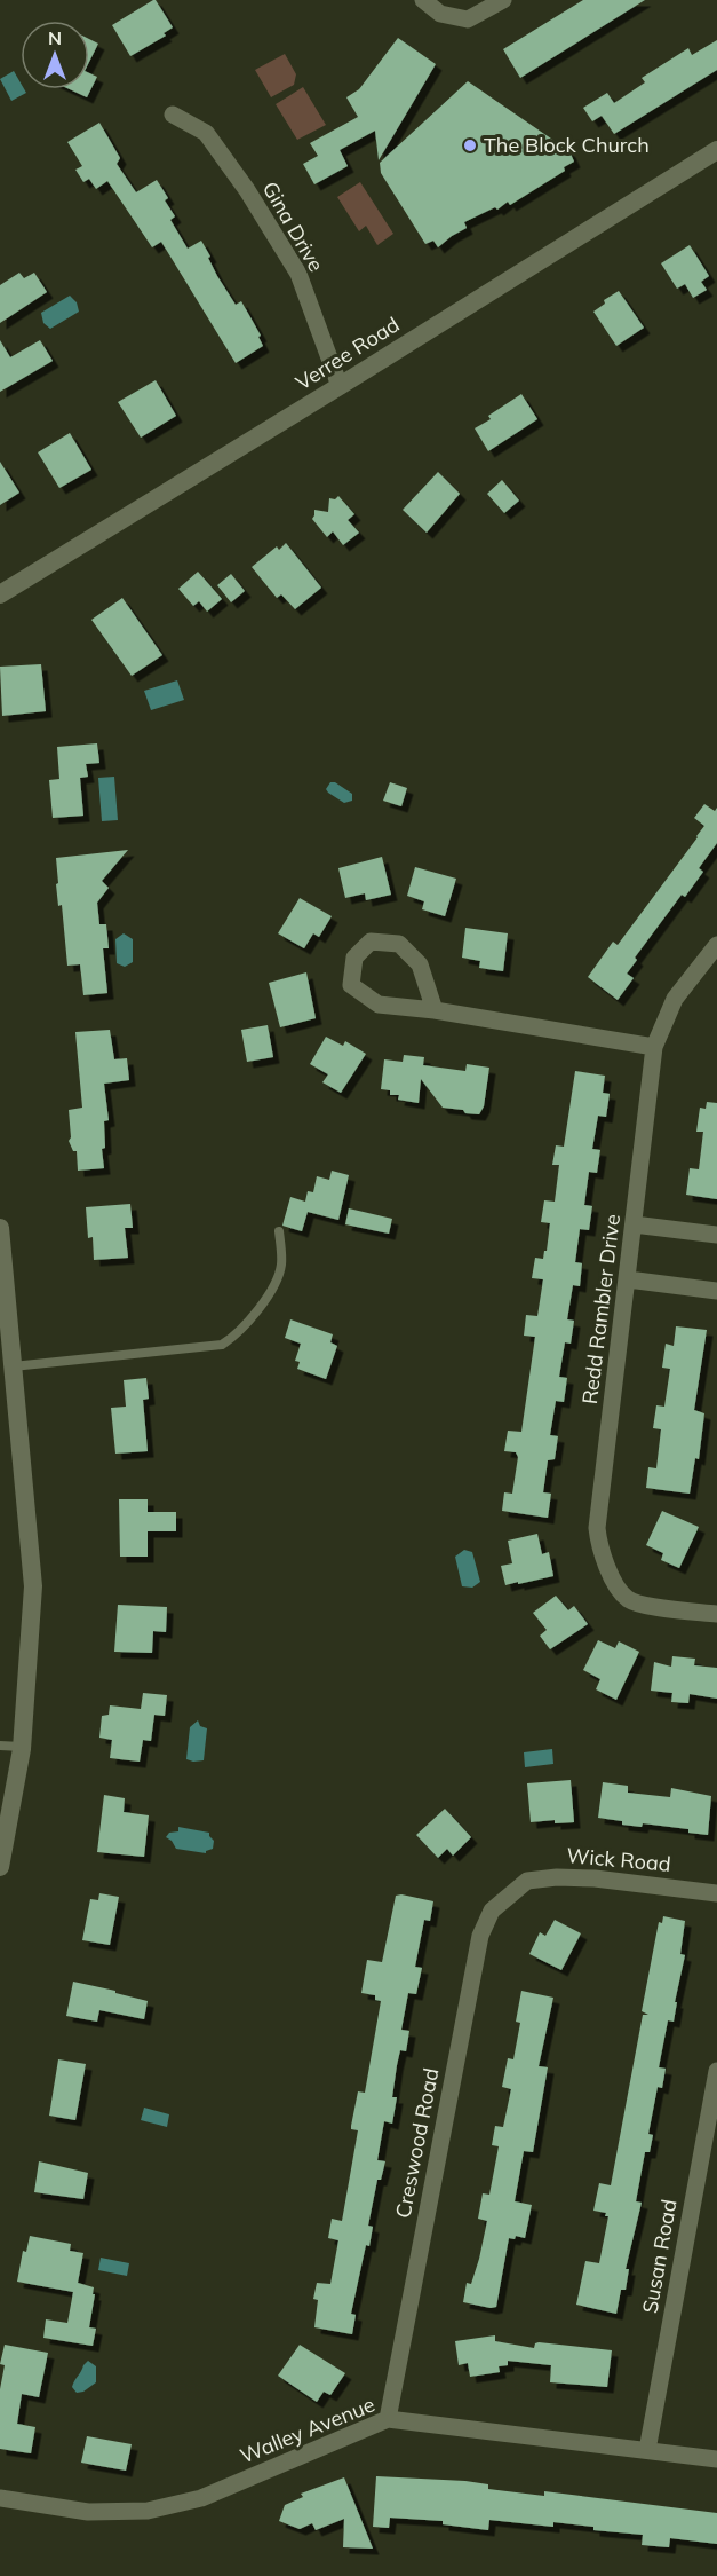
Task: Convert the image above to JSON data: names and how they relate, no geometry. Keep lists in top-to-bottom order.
{
  "streets": {
    "main road": ["Verree Road"],
    "street": [
      "Gina Drive",
      "Redd Rambler Drive",
      "Wick Road",
      "Creswood Road",
      "Susan Road",
      "Walley Avenue"
    ]
  },
  "crossings": [
    ["Gina Drive", "Verree Road"],
    ["Wick Road", "Creswood Road"],
    ["Creswood Road", "Walley Avenue"],
    ["Susan Road", "Walley Avenue"]
  ],
  "places": ["The Block Church"],
  "north": "top"
}
